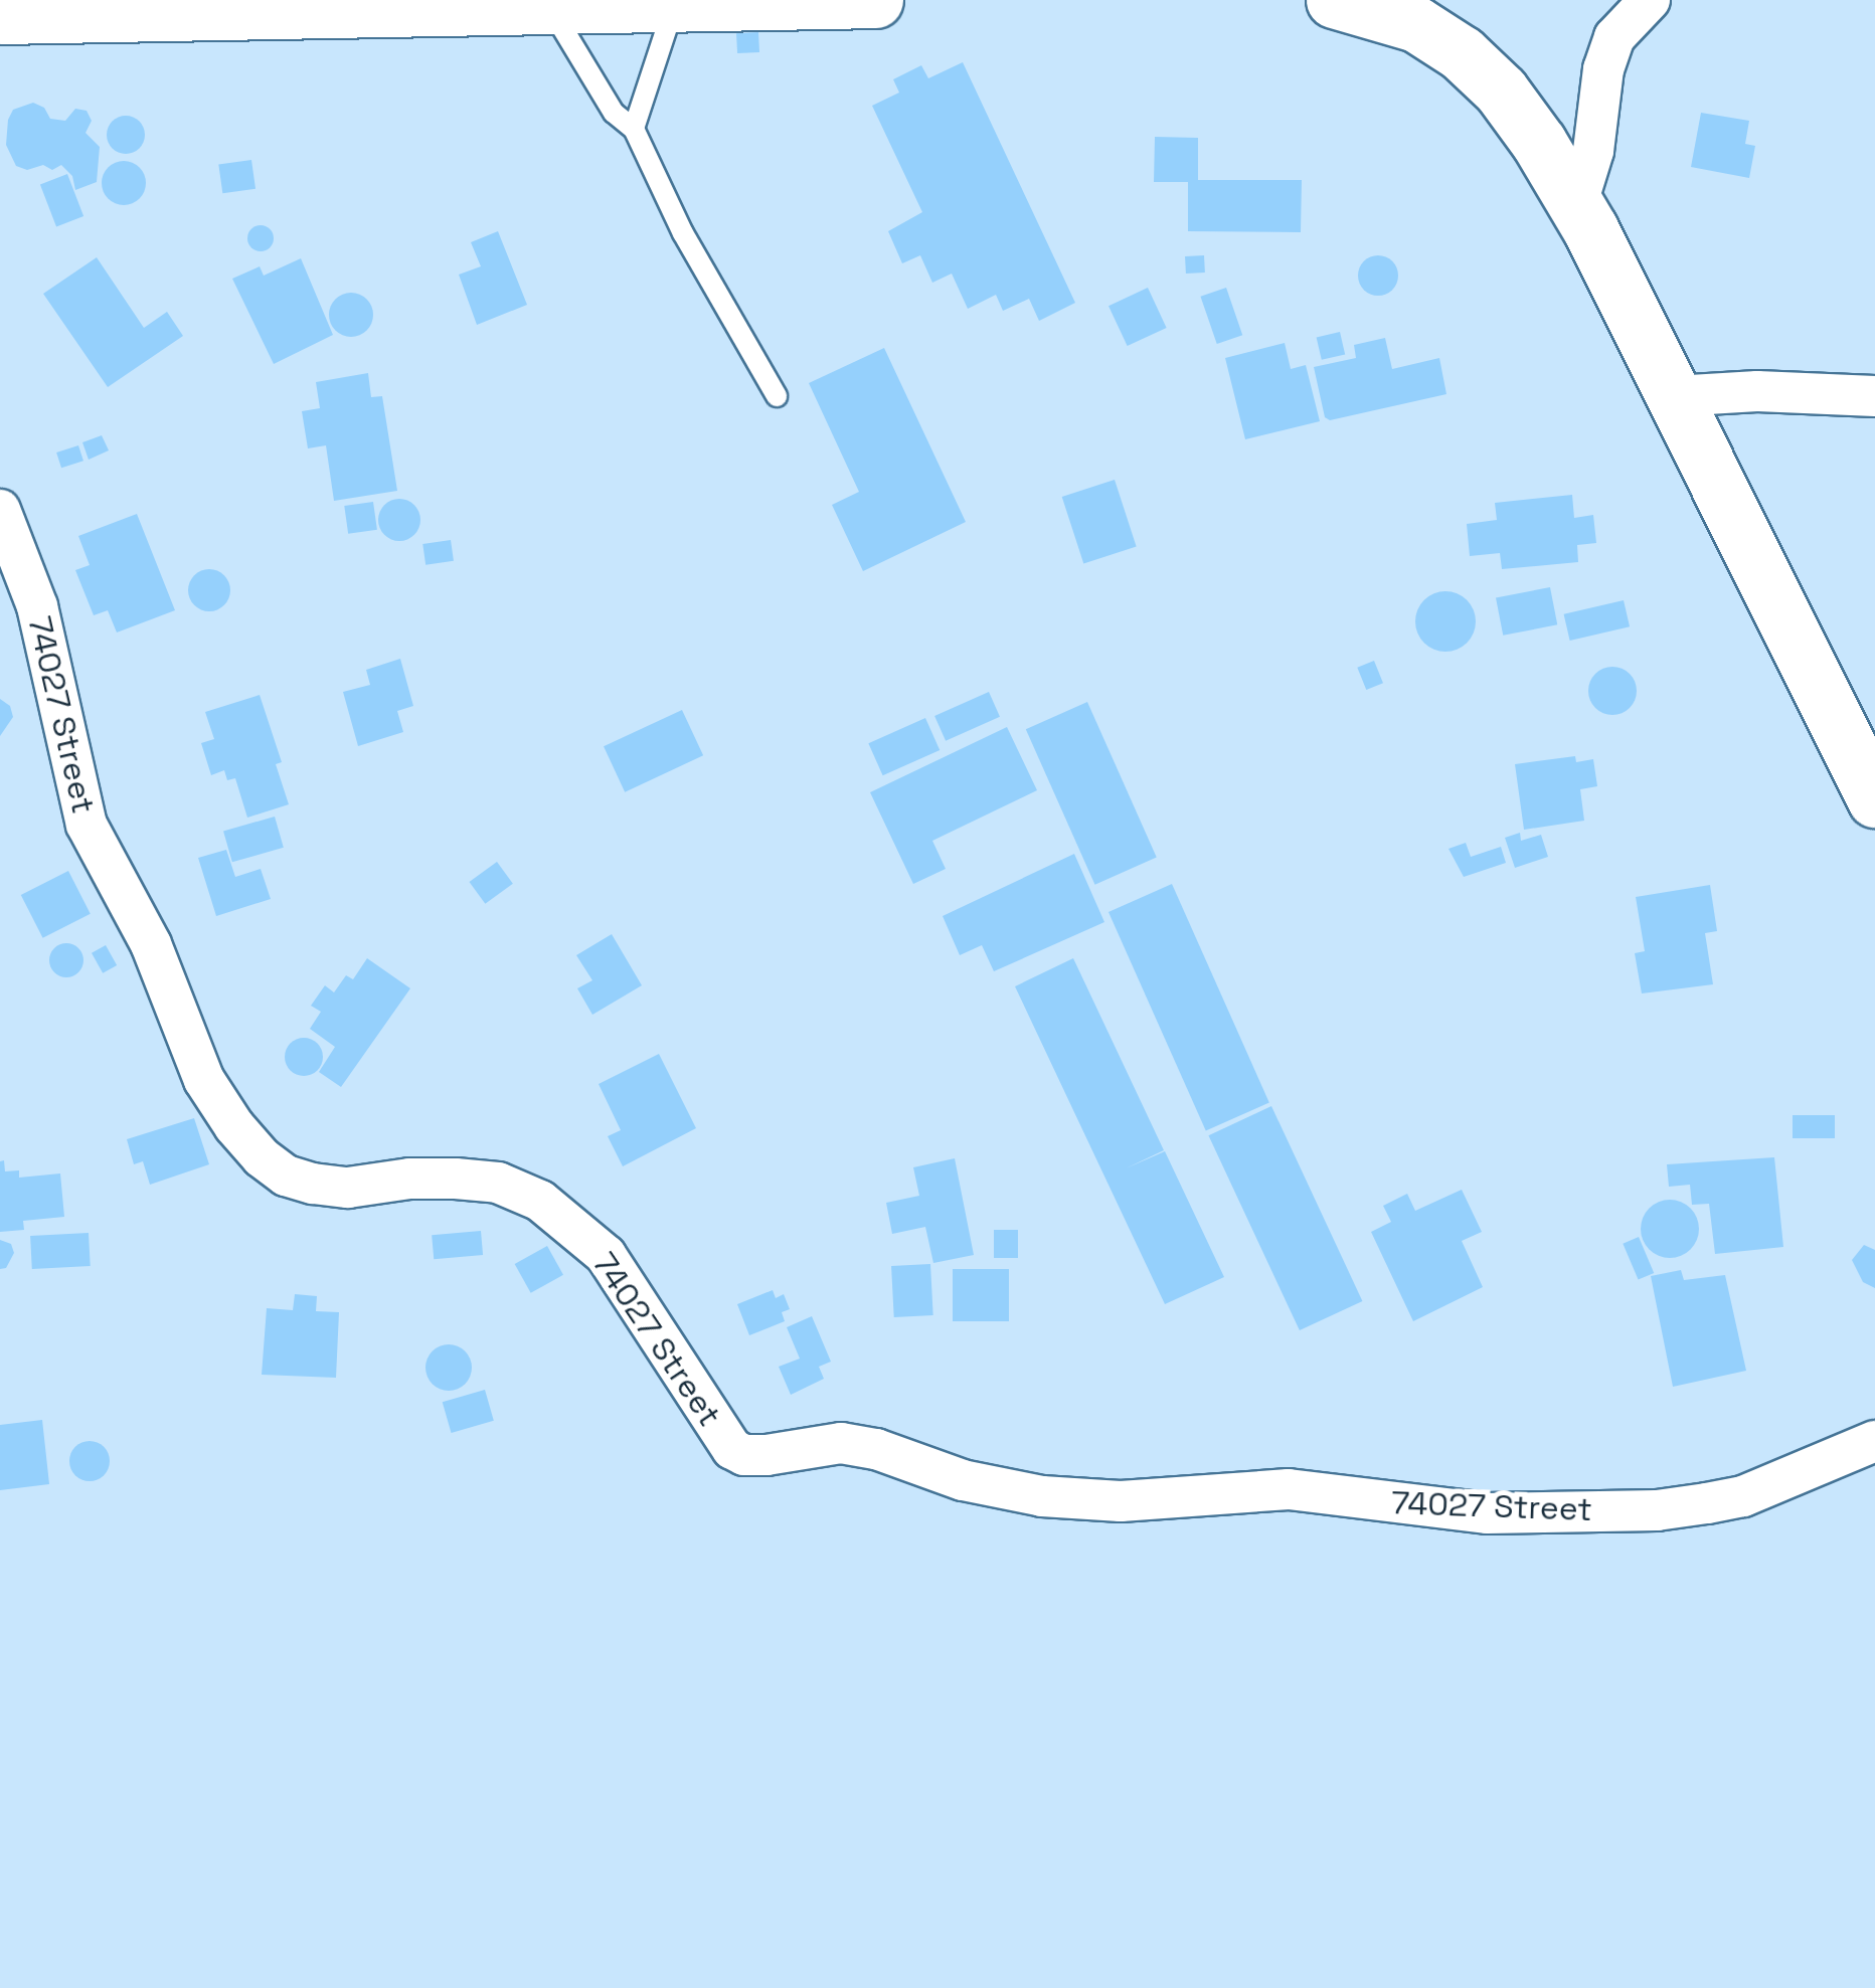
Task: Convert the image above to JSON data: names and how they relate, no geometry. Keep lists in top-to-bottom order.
{
  "streets": {
    "street": ["74027 Street"]
  }
}
